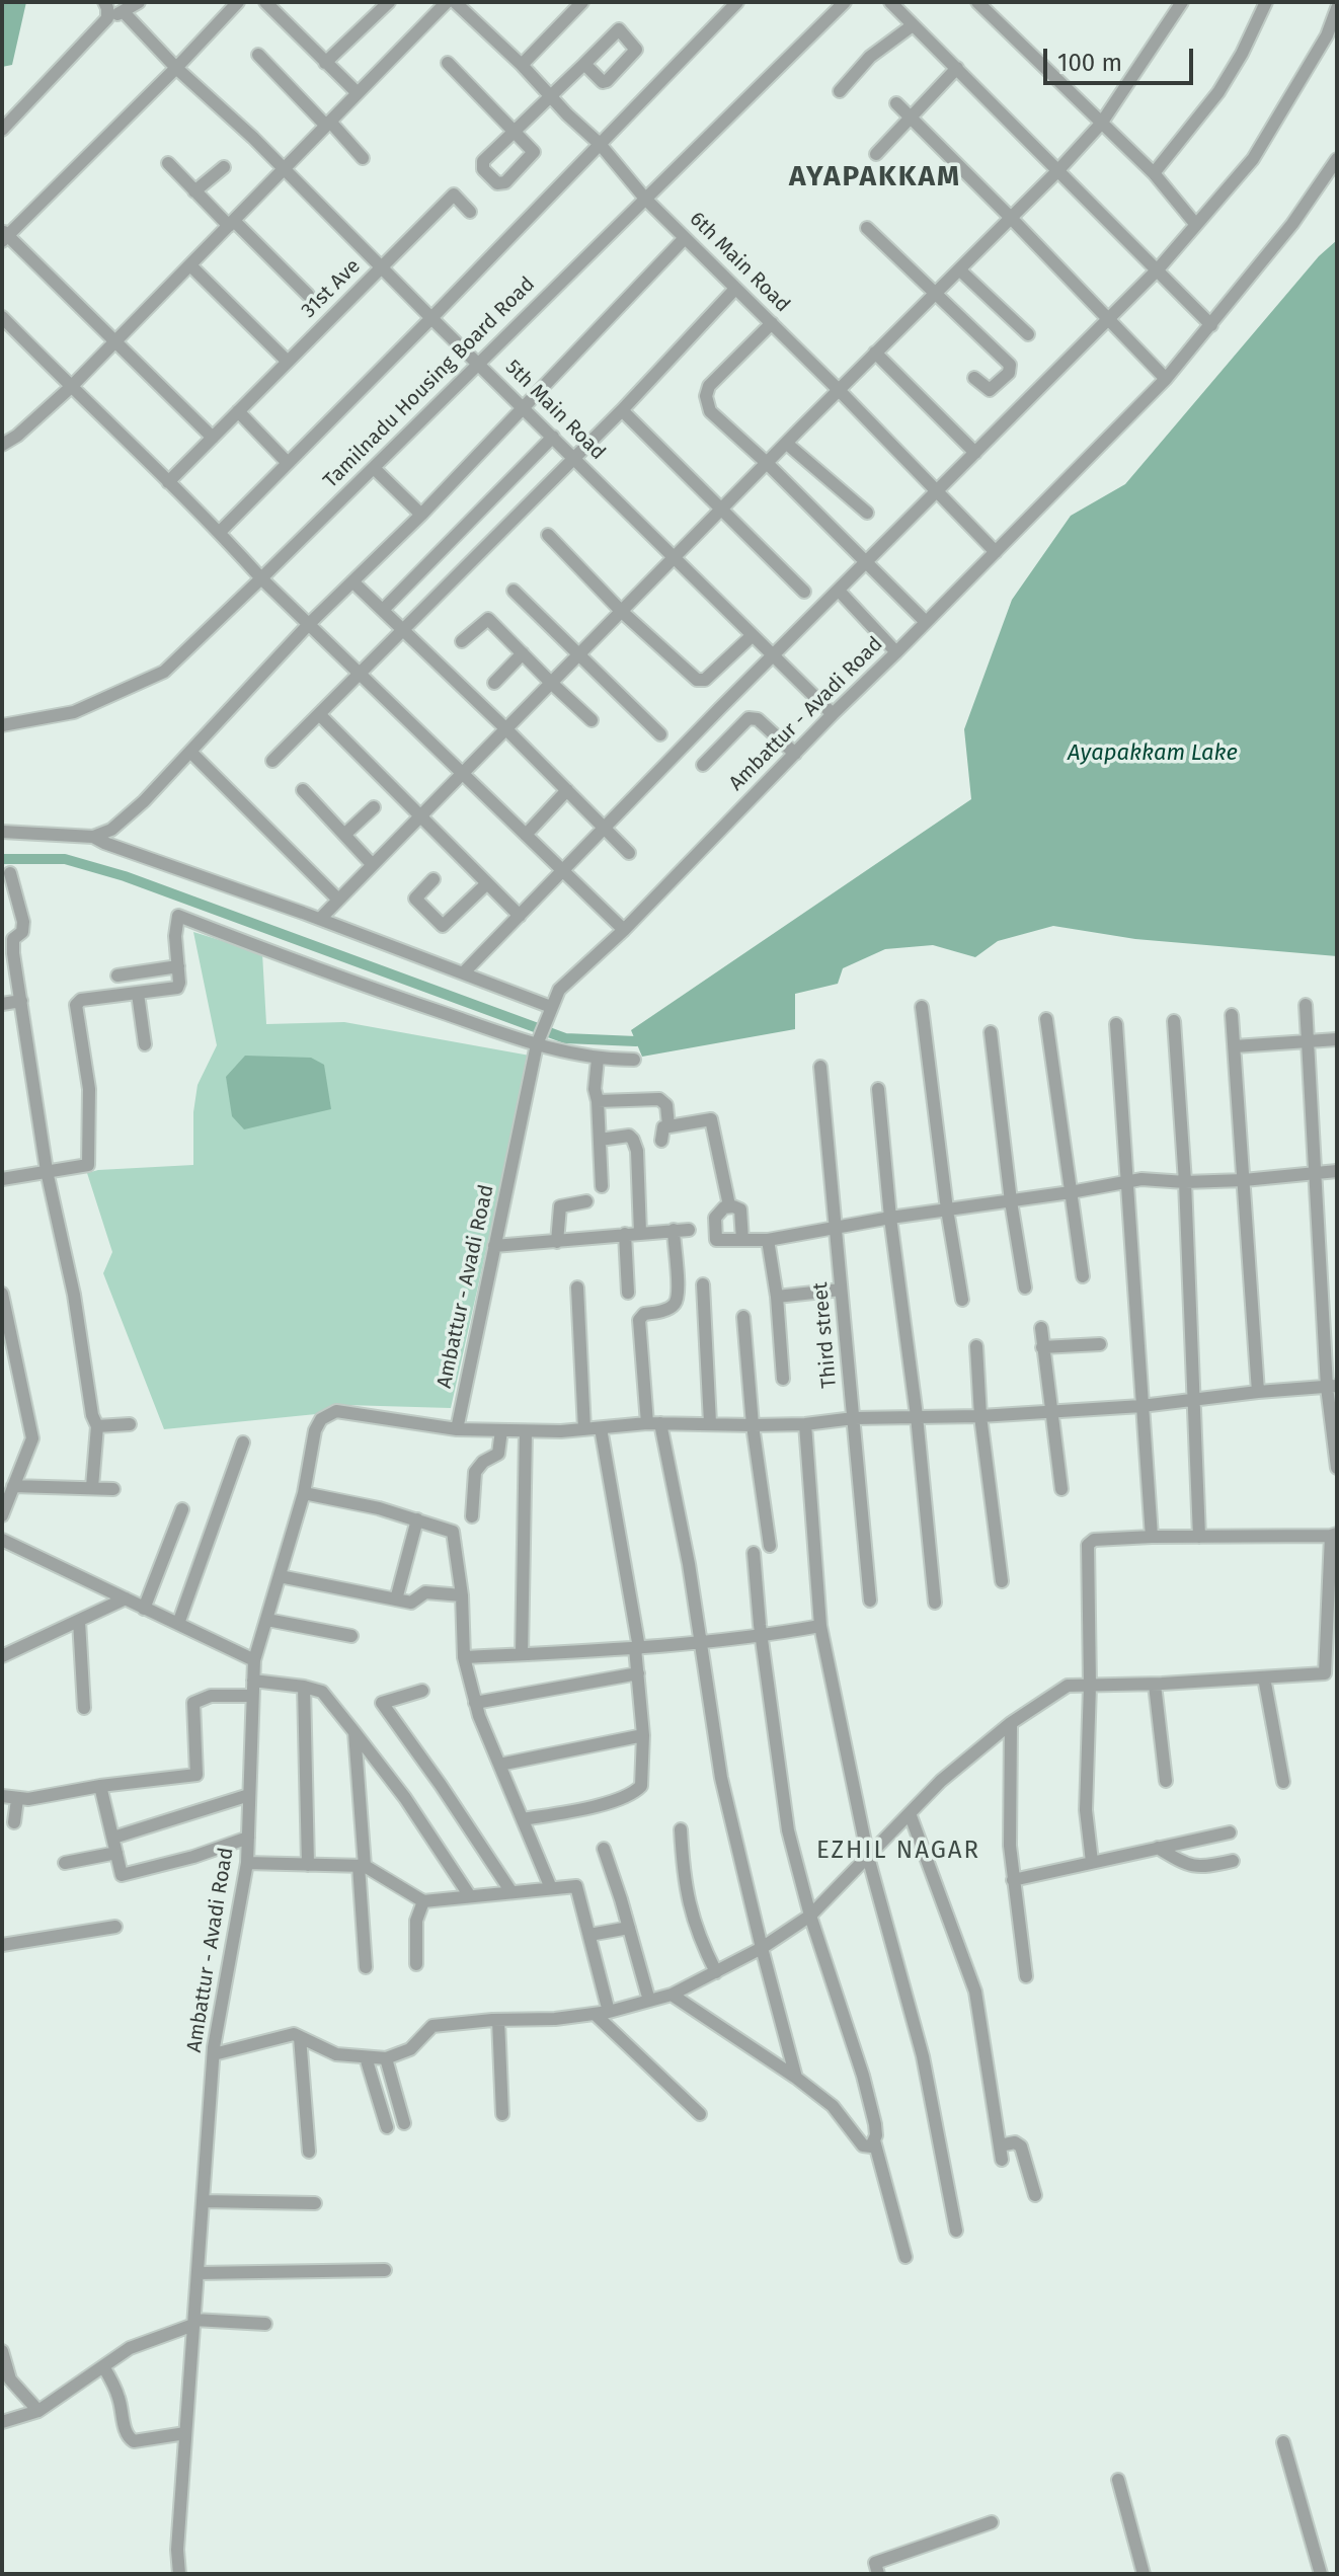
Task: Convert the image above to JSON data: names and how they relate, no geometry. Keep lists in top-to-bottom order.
{
  "streets": {
    "street": [
      "6th Main Road",
      "31st Ave",
      "Tamilnadu Housing Board Road",
      "5th Main Road",
      "Ambattur - Avadi Road",
      "Third street"
    ]
  },
  "crossings": [
    ["6th Main Road", "Tamilnadu Housing Board Road"],
    ["6th Main Road", "Ambattur - Avadi Road"],
    ["31st Ave", "5th Main Road"],
    ["Tamilnadu Housing Board Road", "5th Main Road"],
    ["5th Main Road", "Ambattur - Avadi Road"]
  ],
  "districts": ["AYAPAKKAM", "EZHIL NAGAR"],
  "water": ["Ayapakkam Lake"],
  "scale_bar": "100 m"
}
